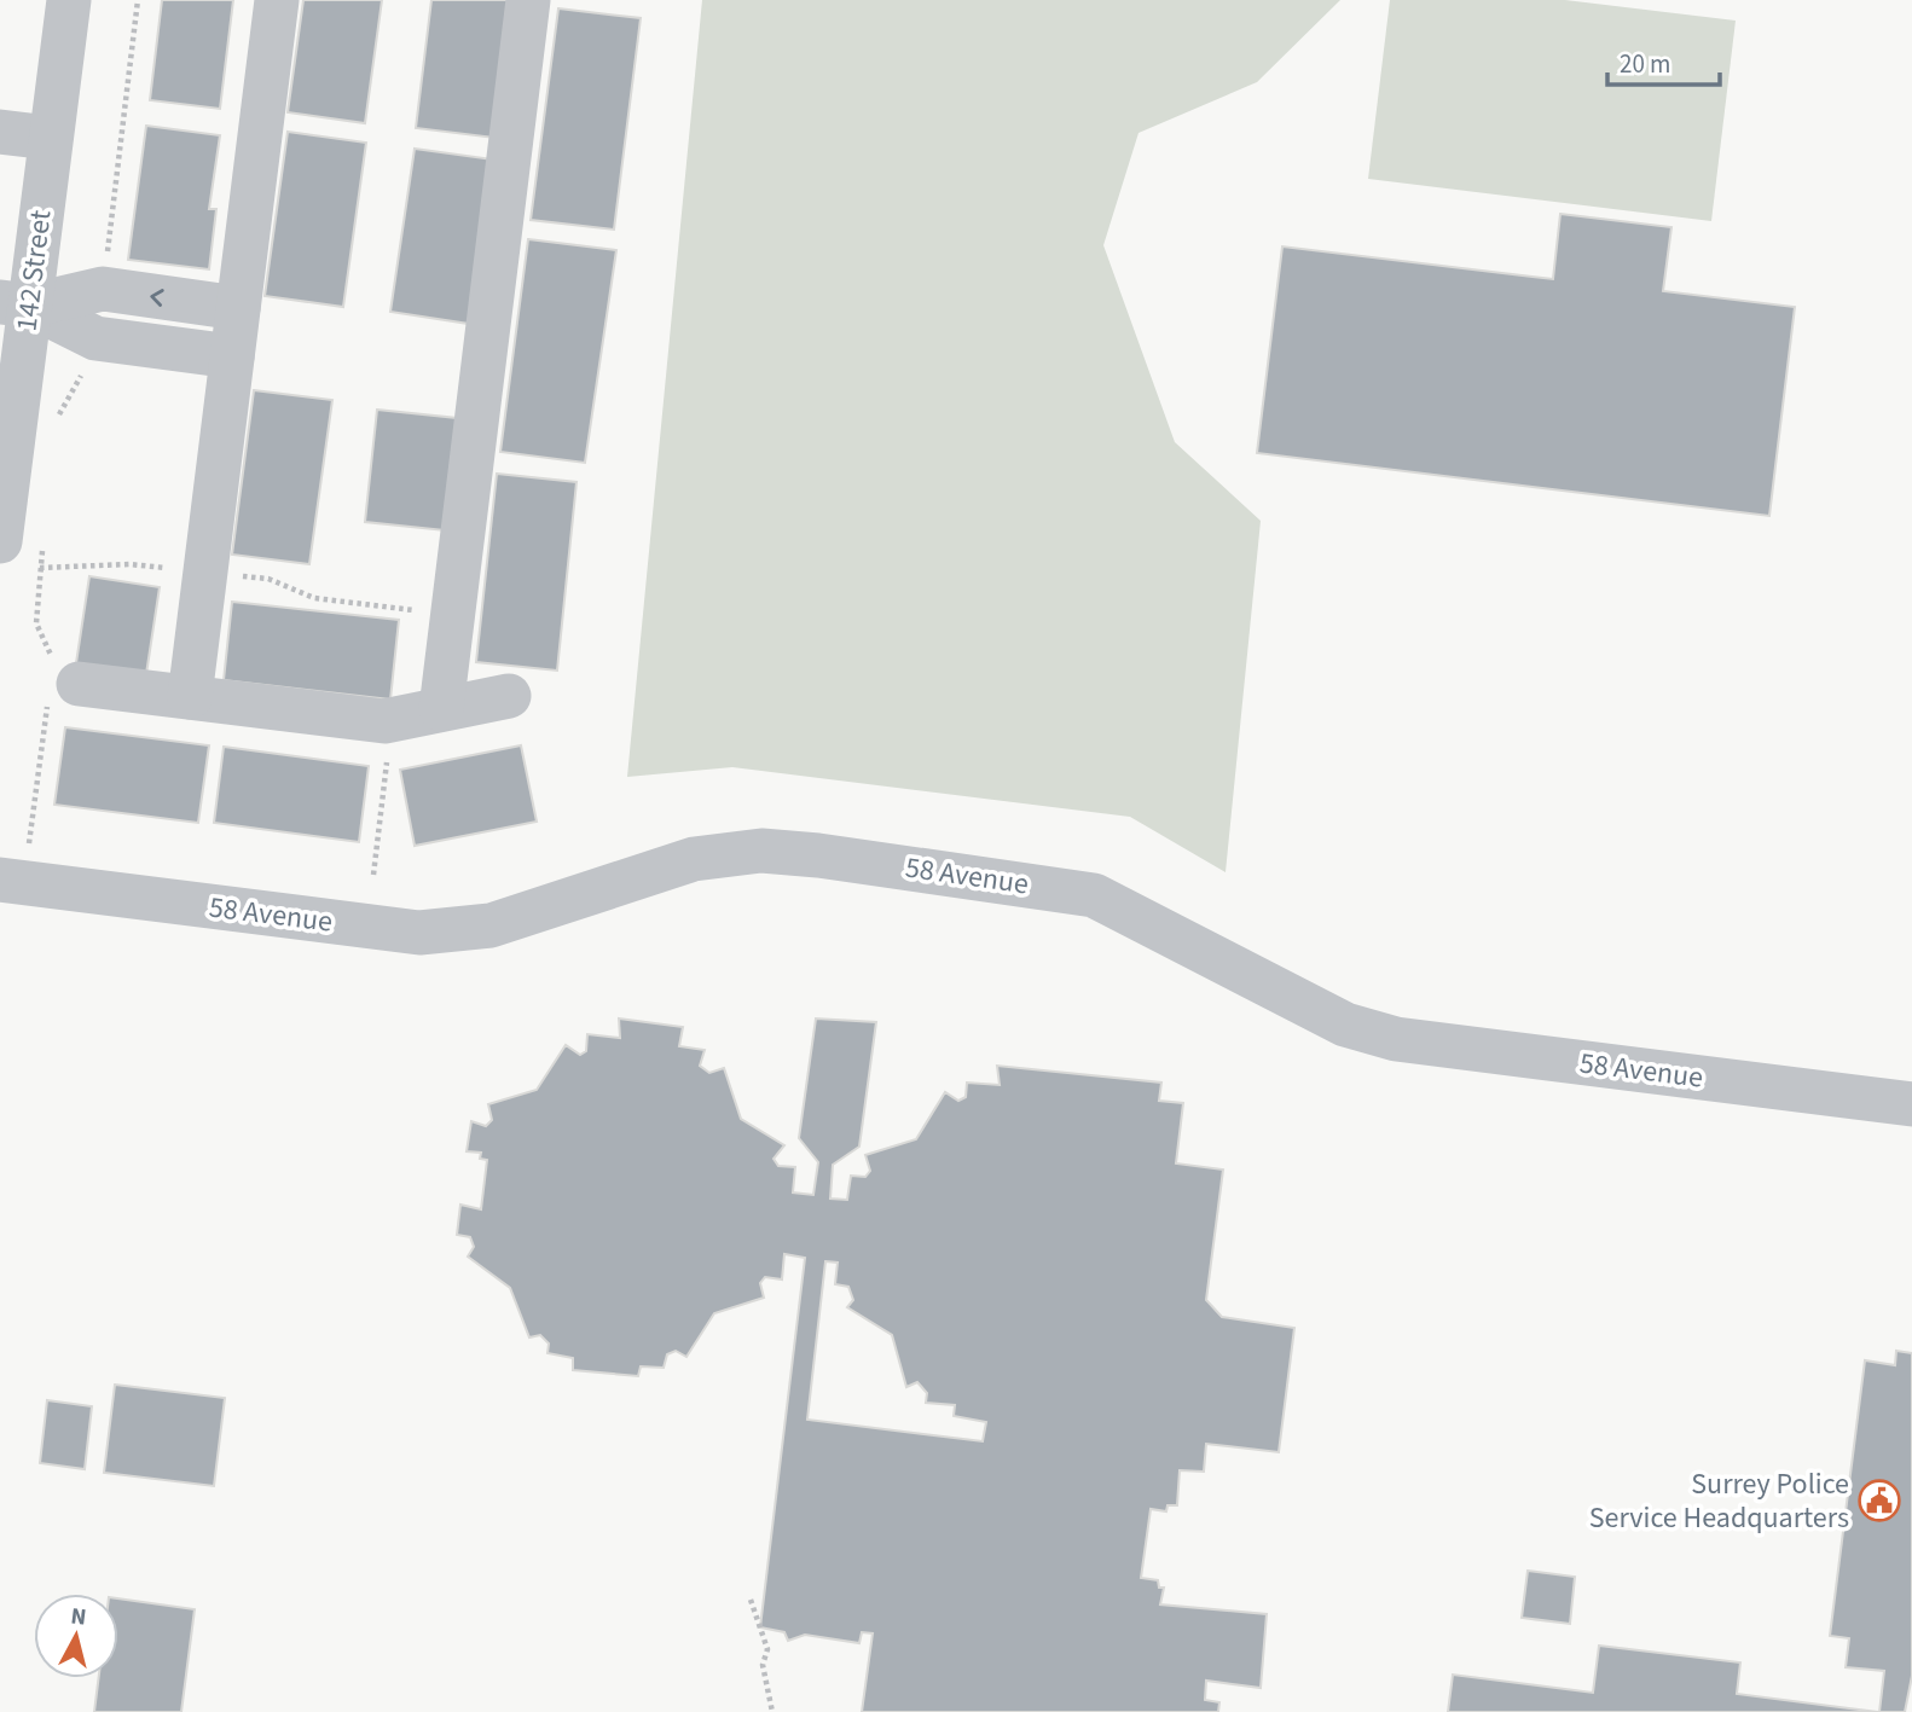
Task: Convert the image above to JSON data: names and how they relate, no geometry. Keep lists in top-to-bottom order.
{
  "streets": {
    "street": ["142 Street", "58 Avenue"]
  },
  "places": {
    "public building": ["Surrey Police Service Headquarters"]
  },
  "scale_bar": "20 m",
  "north": "top"
}
